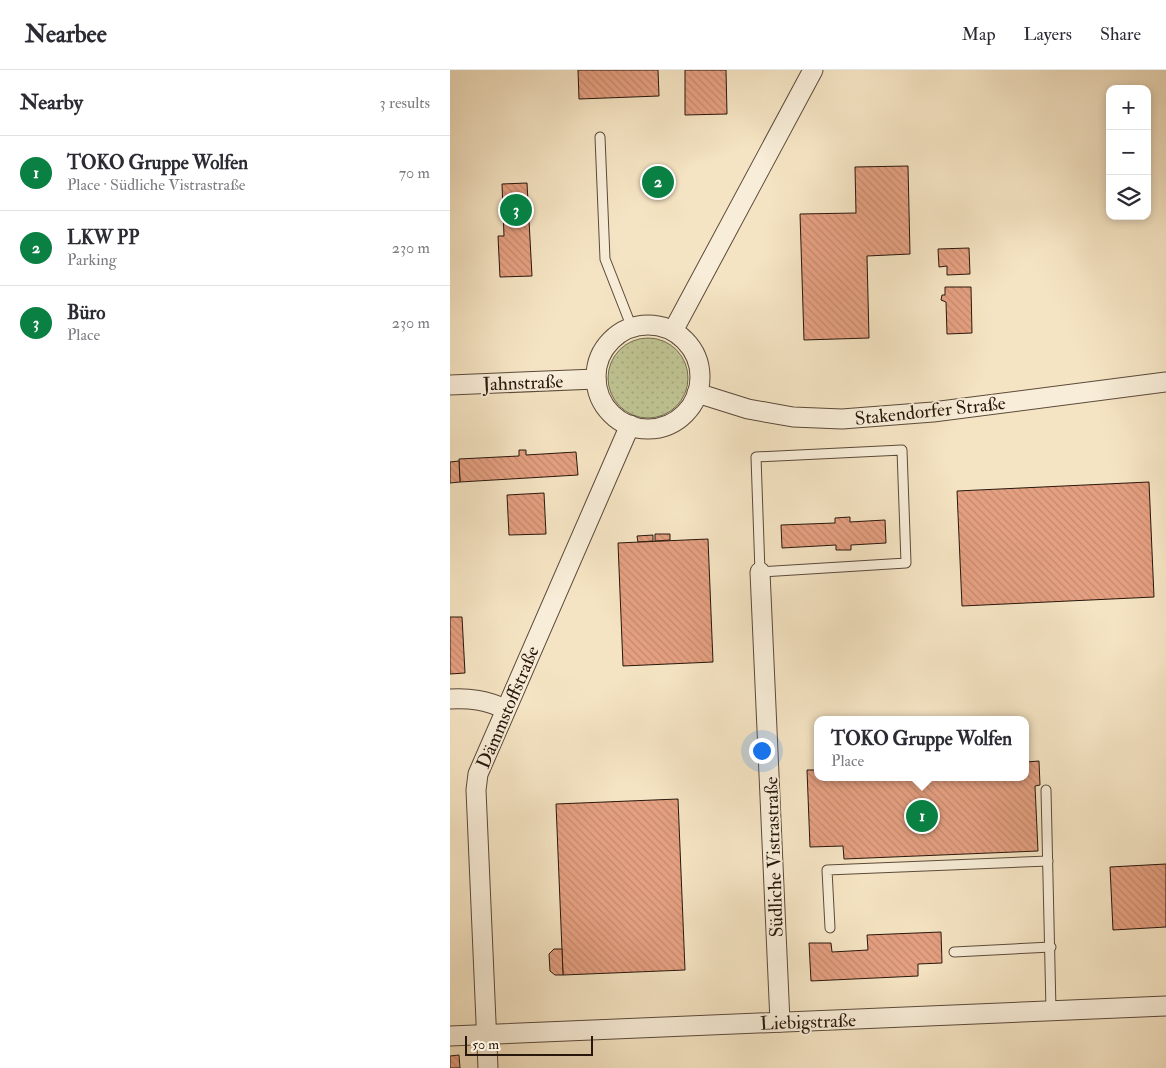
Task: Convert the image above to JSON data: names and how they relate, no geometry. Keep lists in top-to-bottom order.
{
  "streets": {
    "street": [
      "Jahnstraße",
      "Stakendorfer Straße",
      "Dämmstoffstraße",
      "Südliche Vistrastraße",
      "Liebigstraße"
    ]
  },
  "crossings": [
    ["Jahnstraße", "Stakendorfer Straße"],
    ["Jahnstraße", "Dämmstoffstraße"],
    ["Stakendorfer Straße", "Dämmstoffstraße"],
    ["Dämmstoffstraße", "Liebigstraße"],
    ["Südliche Vistrastraße", "Liebigstraße"]
  ],
  "scale_bar": "50 m",
  "page": {
    "header": "Nearbee",
    "nav": ["Map", "Layers", "Share"],
    "heading": ["Nearby", "3 results"],
    "map_buttons": ["+", "−"],
    "list": [
      {
        "mark": "1",
        "name": "TOKO Gruppe Wolfen",
        "note": "Place · Südliche Vistrastraße",
        "value": "70 m"
      },
      {
        "mark": "2",
        "name": "LKW PP",
        "note": "Parking",
        "value": "230 m"
      },
      {
        "mark": "3",
        "name": "Büro",
        "note": "Place",
        "value": "230 m"
      }
    ],
    "pins": ["2", "3", "1"],
    "popup": ["TOKO Gruppe Wolfen", "Place"],
    "scale": "50 m"
  }
}
